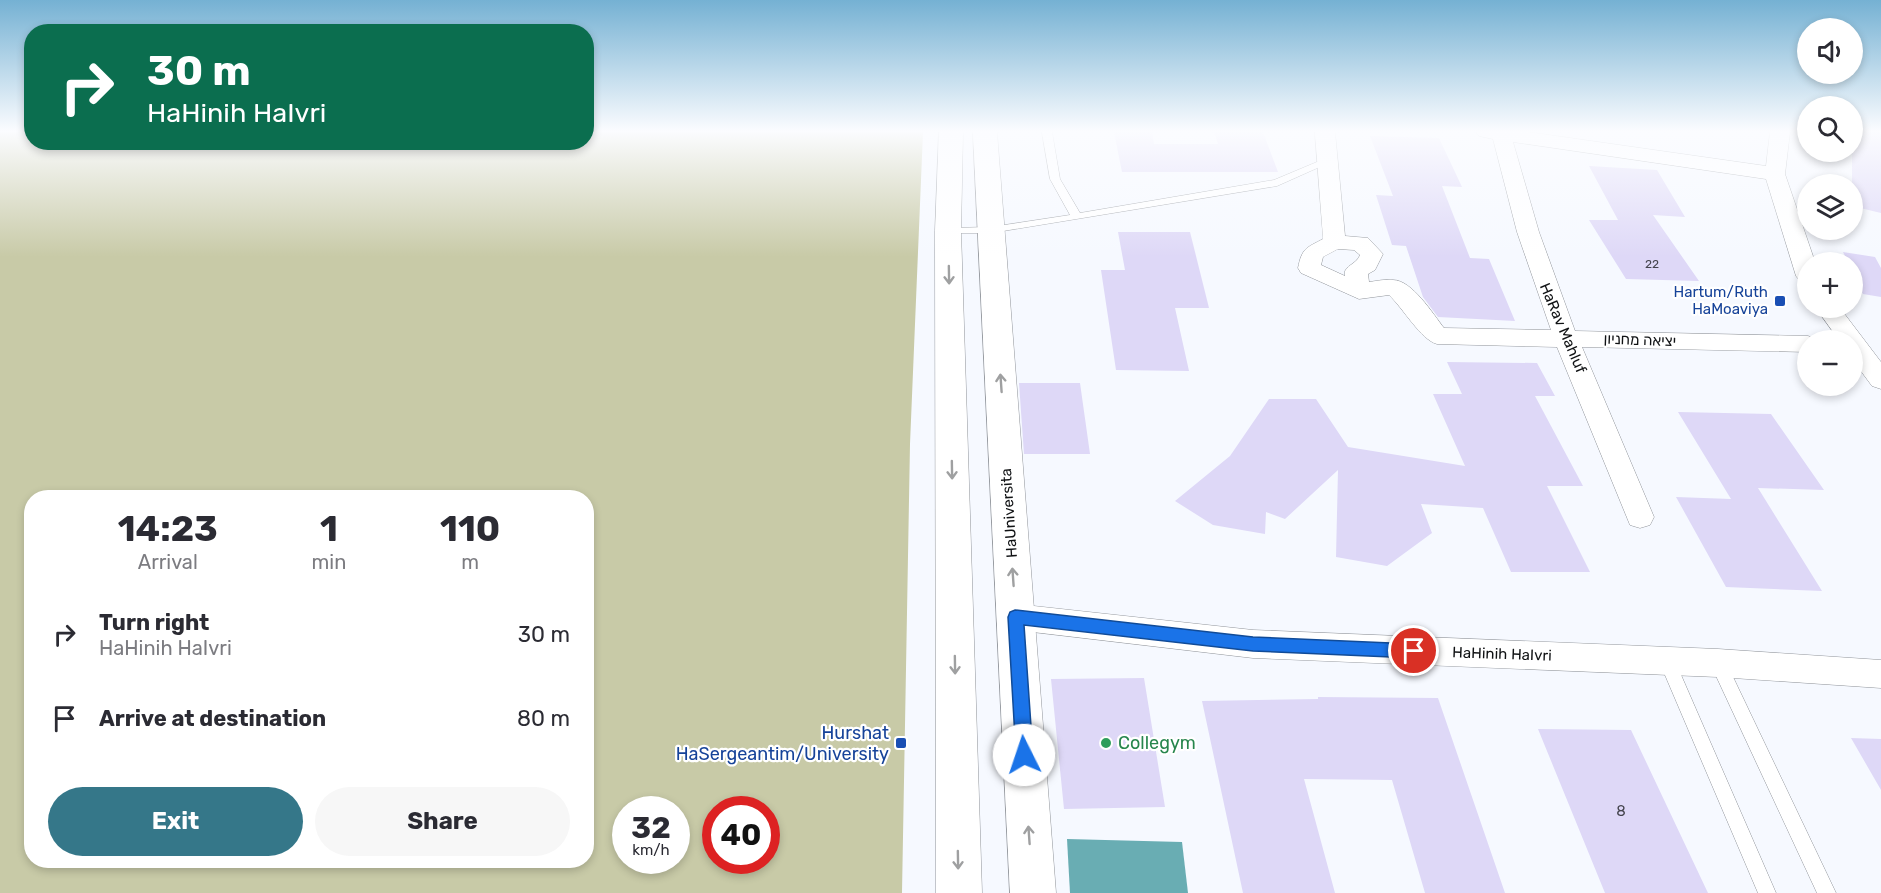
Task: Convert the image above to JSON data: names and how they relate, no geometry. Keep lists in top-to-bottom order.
{
  "streets": {
    "street": [
      "HaRav Mahluf",
      "יציאה מחניון",
      "HaUniversita",
      "HaHinih HaIvri"
    ]
  },
  "crossings": [
    ["HaRav Mahluf", "יציאה מחניון"],
    ["HaUniversita", "HaHinih HaIvri"]
  ],
  "places": {
    "transit": ["Hartum/Ruth HaMoaviya", "Hurshat HaSergeantim/University"],
    "other": ["Collegym"]
  },
  "house_numbers": ["22", "8"],
  "page": {
    "map_buttons": ["+", "−"],
    "turn": ["30 m", "HaHinih HaIvri"],
    "eta": [
      "14:23",
      "Arrival",
      "1",
      "min",
      "110",
      "m"
    ],
    "list": [
      {
        "name": "Turn right",
        "note": "HaHinih HaIvri",
        "value": "30 m"
      },
      {
        "name": "Arrive at destination",
        "value": "80 m"
      }
    ],
    "buttons": ["Exit", "Share"],
    "speed": "32 km/h",
    "limit": "40"
  }
}
